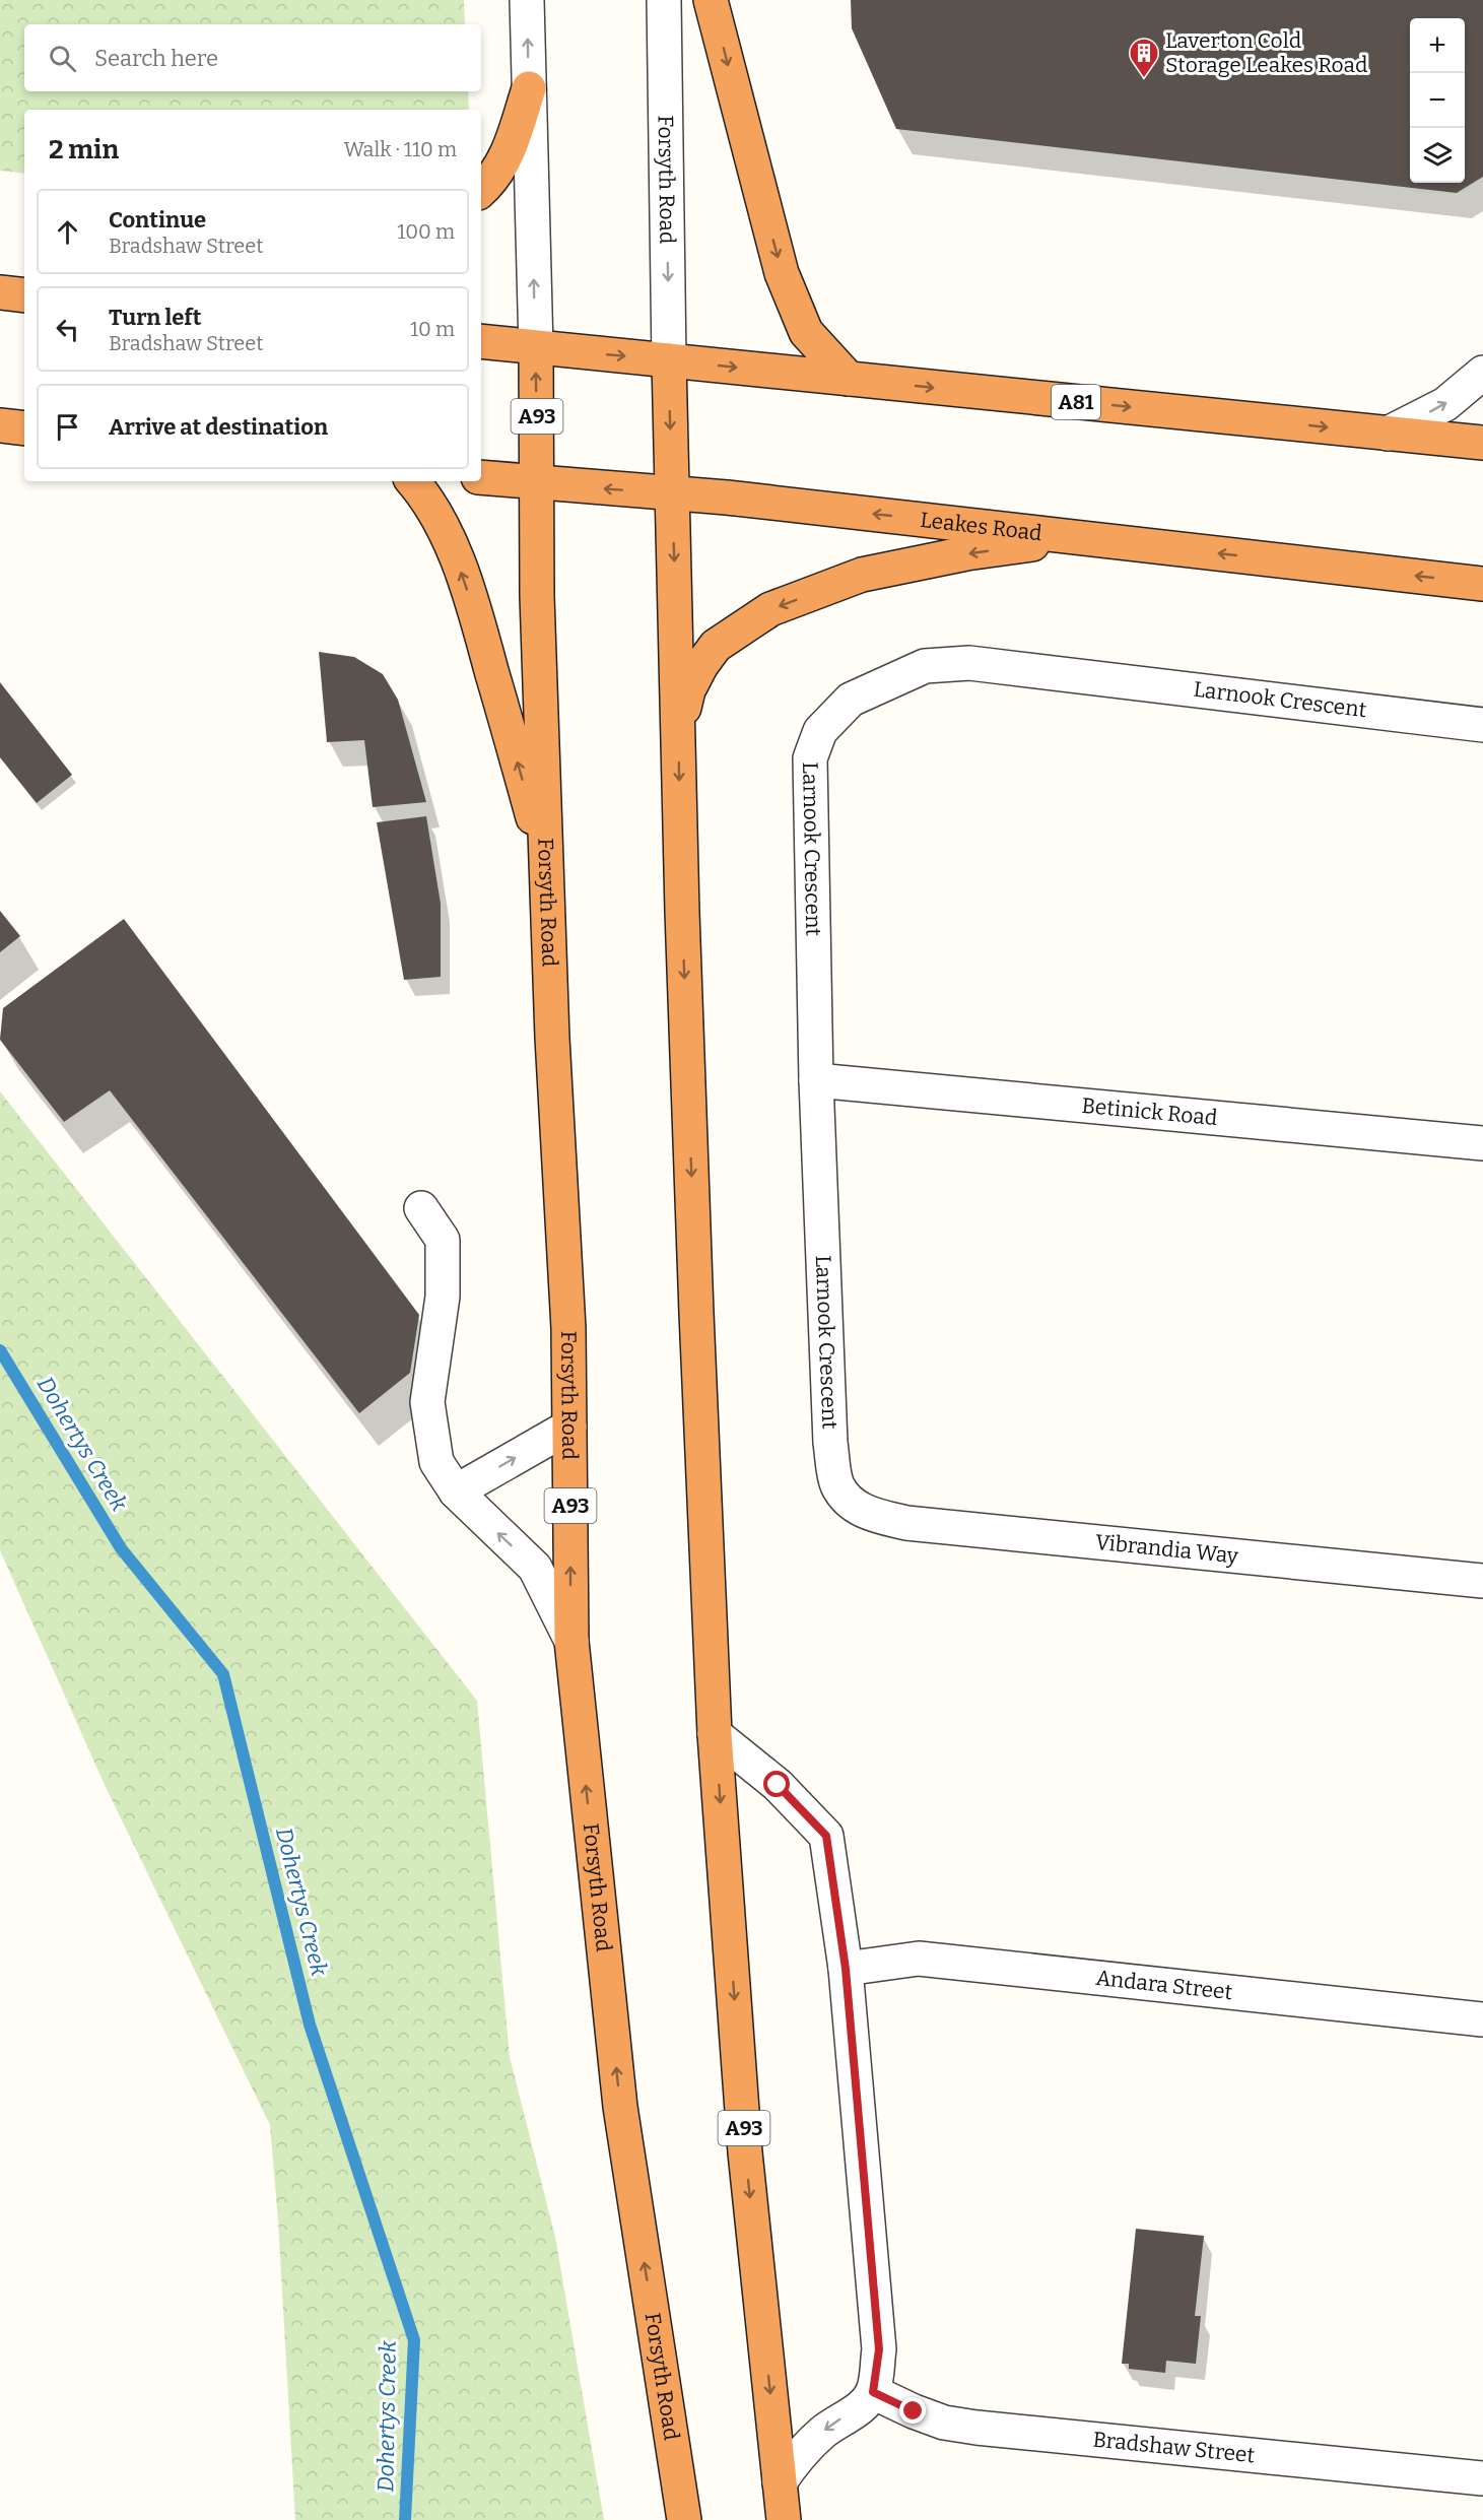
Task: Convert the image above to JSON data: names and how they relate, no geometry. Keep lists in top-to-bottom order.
{
  "streets": {
    "highway": [
      "Forsyth Road",
      "A81",
      "A93",
      "Leakes Road"
    ],
    "street": [
      "Larnook Crescent",
      "Betinick Road",
      "Vibrandia Way",
      "Andara Street",
      "Bradshaw Street"
    ]
  },
  "crossings": [
    ["Forsyth Road", "A81"],
    ["Forsyth Road", "A93"],
    ["Forsyth Road", "Leakes Road"],
    ["A81", "A93"],
    ["A93", "Leakes Road"],
    ["Larnook Crescent", "Betinick Road"],
    ["Larnook Crescent", "Vibrandia Way"]
  ],
  "water": ["Dohertys Creek"],
  "places": {
    "building": ["Laverton Cold Storage Leakes Road"]
  },
  "page": {
    "map_buttons": ["+", "−"],
    "search": "Search here",
    "heading": ["2 min", "Walk · 110 m"],
    "list": [
      ["Continue", "Bradshaw Street", "100 m"],
      ["Turn left", "Bradshaw Street", "10 m"],
      "Arrive at destination"
    ]
  }
}
